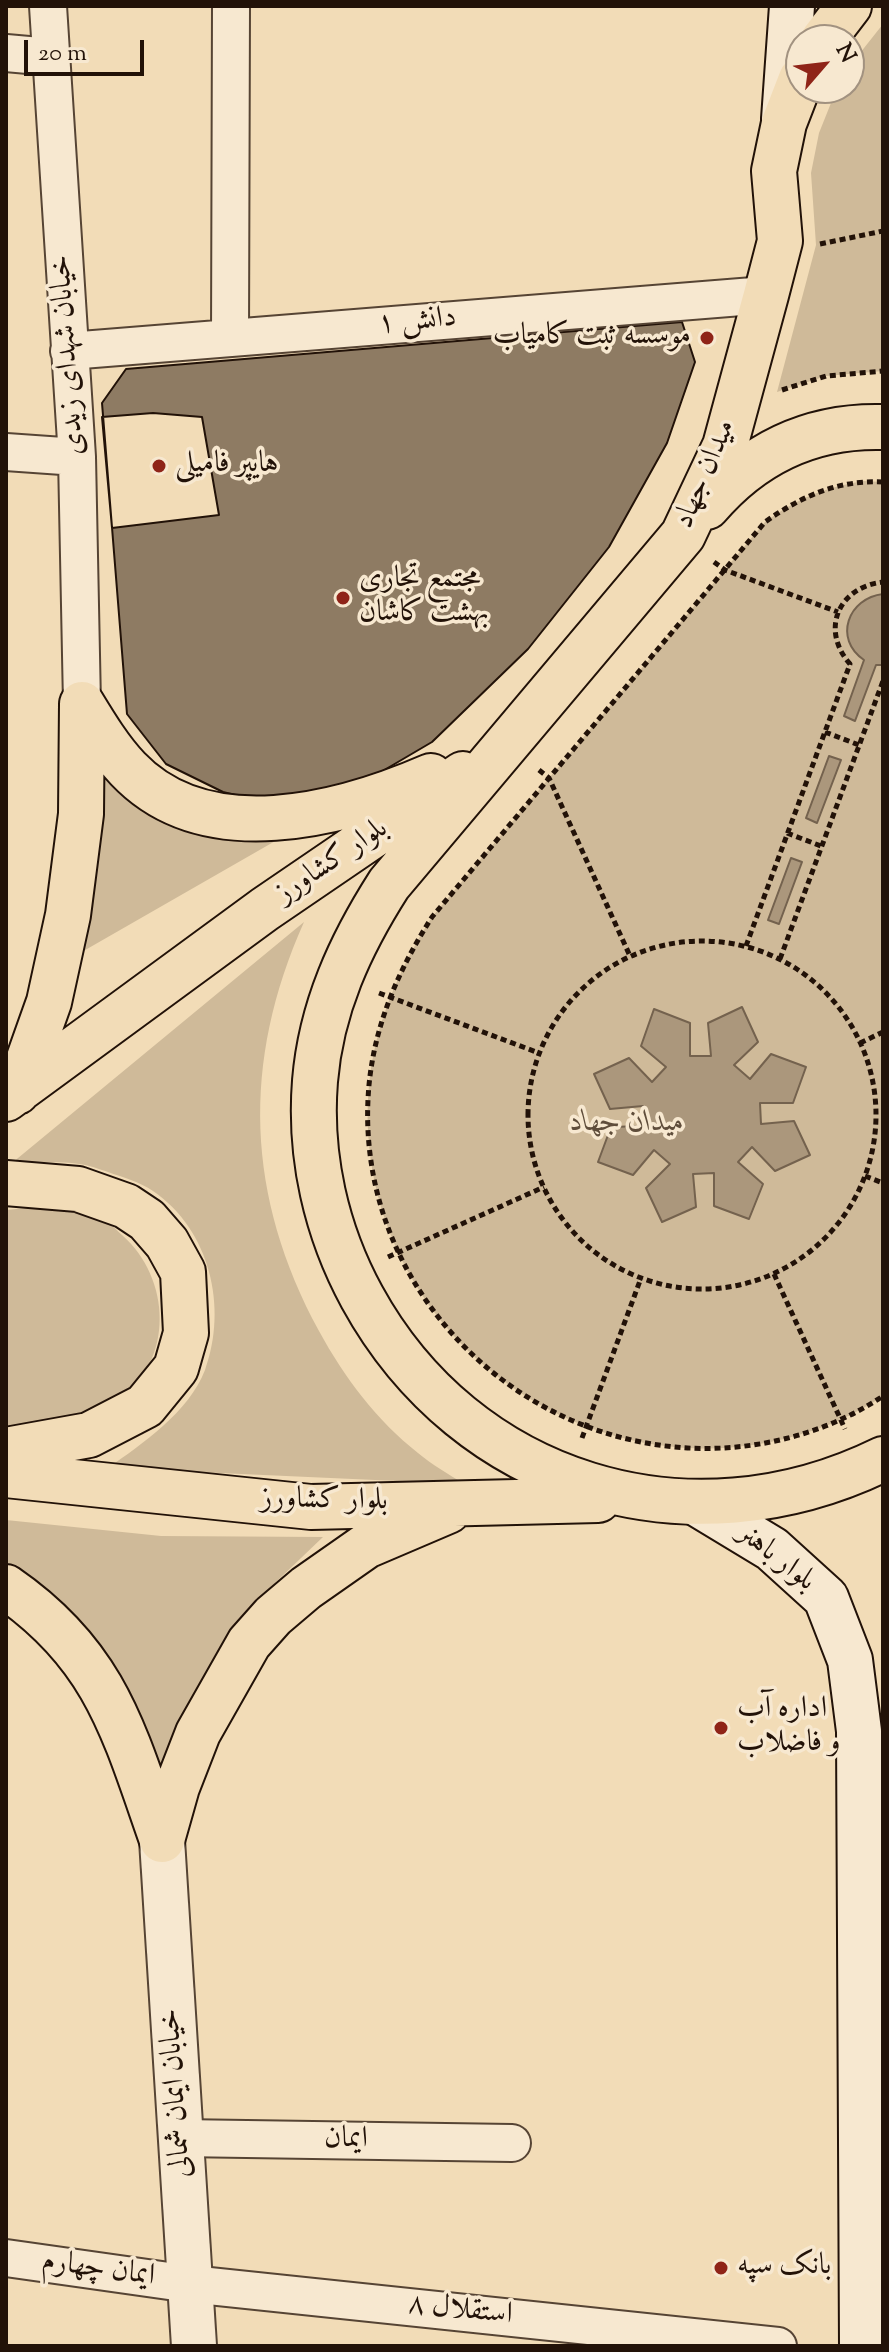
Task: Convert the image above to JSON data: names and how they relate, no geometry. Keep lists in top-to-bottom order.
{
  "streets": {
    "main road": [
      "میدان جهاد",
      "بلوار کشاورز",
      "بلوار باهنر",
      "خیابان ایمان شمالی"
    ],
    "street": [
      "دانش ۱",
      "خیابان شهدای زیدی",
      "ایمان",
      "ایمان چهارم",
      "استقلال ۸"
    ]
  },
  "crossings": [
    ["دانش ۱", "خیابان شهدای زیدی"],
    ["دانش ۱", "میدان جهاد"],
    ["میدان جهاد", "بلوار کشاورز"],
    ["میدان جهاد", "بلوار باهنر"],
    ["خیابان ایمان شمالی", "ایمان"],
    ["خیابان ایمان شمالی", "ایمان چهارم"],
    ["خیابان ایمان شمالی", "استقلال ۸"],
    ["ایمان چهارم", "استقلال ۸"]
  ],
  "parks": ["میدان جهاد"],
  "places": [
    "موسسه ثبت کامیاب",
    "هایپر فامیلی",
    "مجتمع تجاری بهشت کاشان",
    "اداره آب و فاضلاب",
    "بانک سپه"
  ],
  "scale_bar": "20 m",
  "north": "top right"
}
